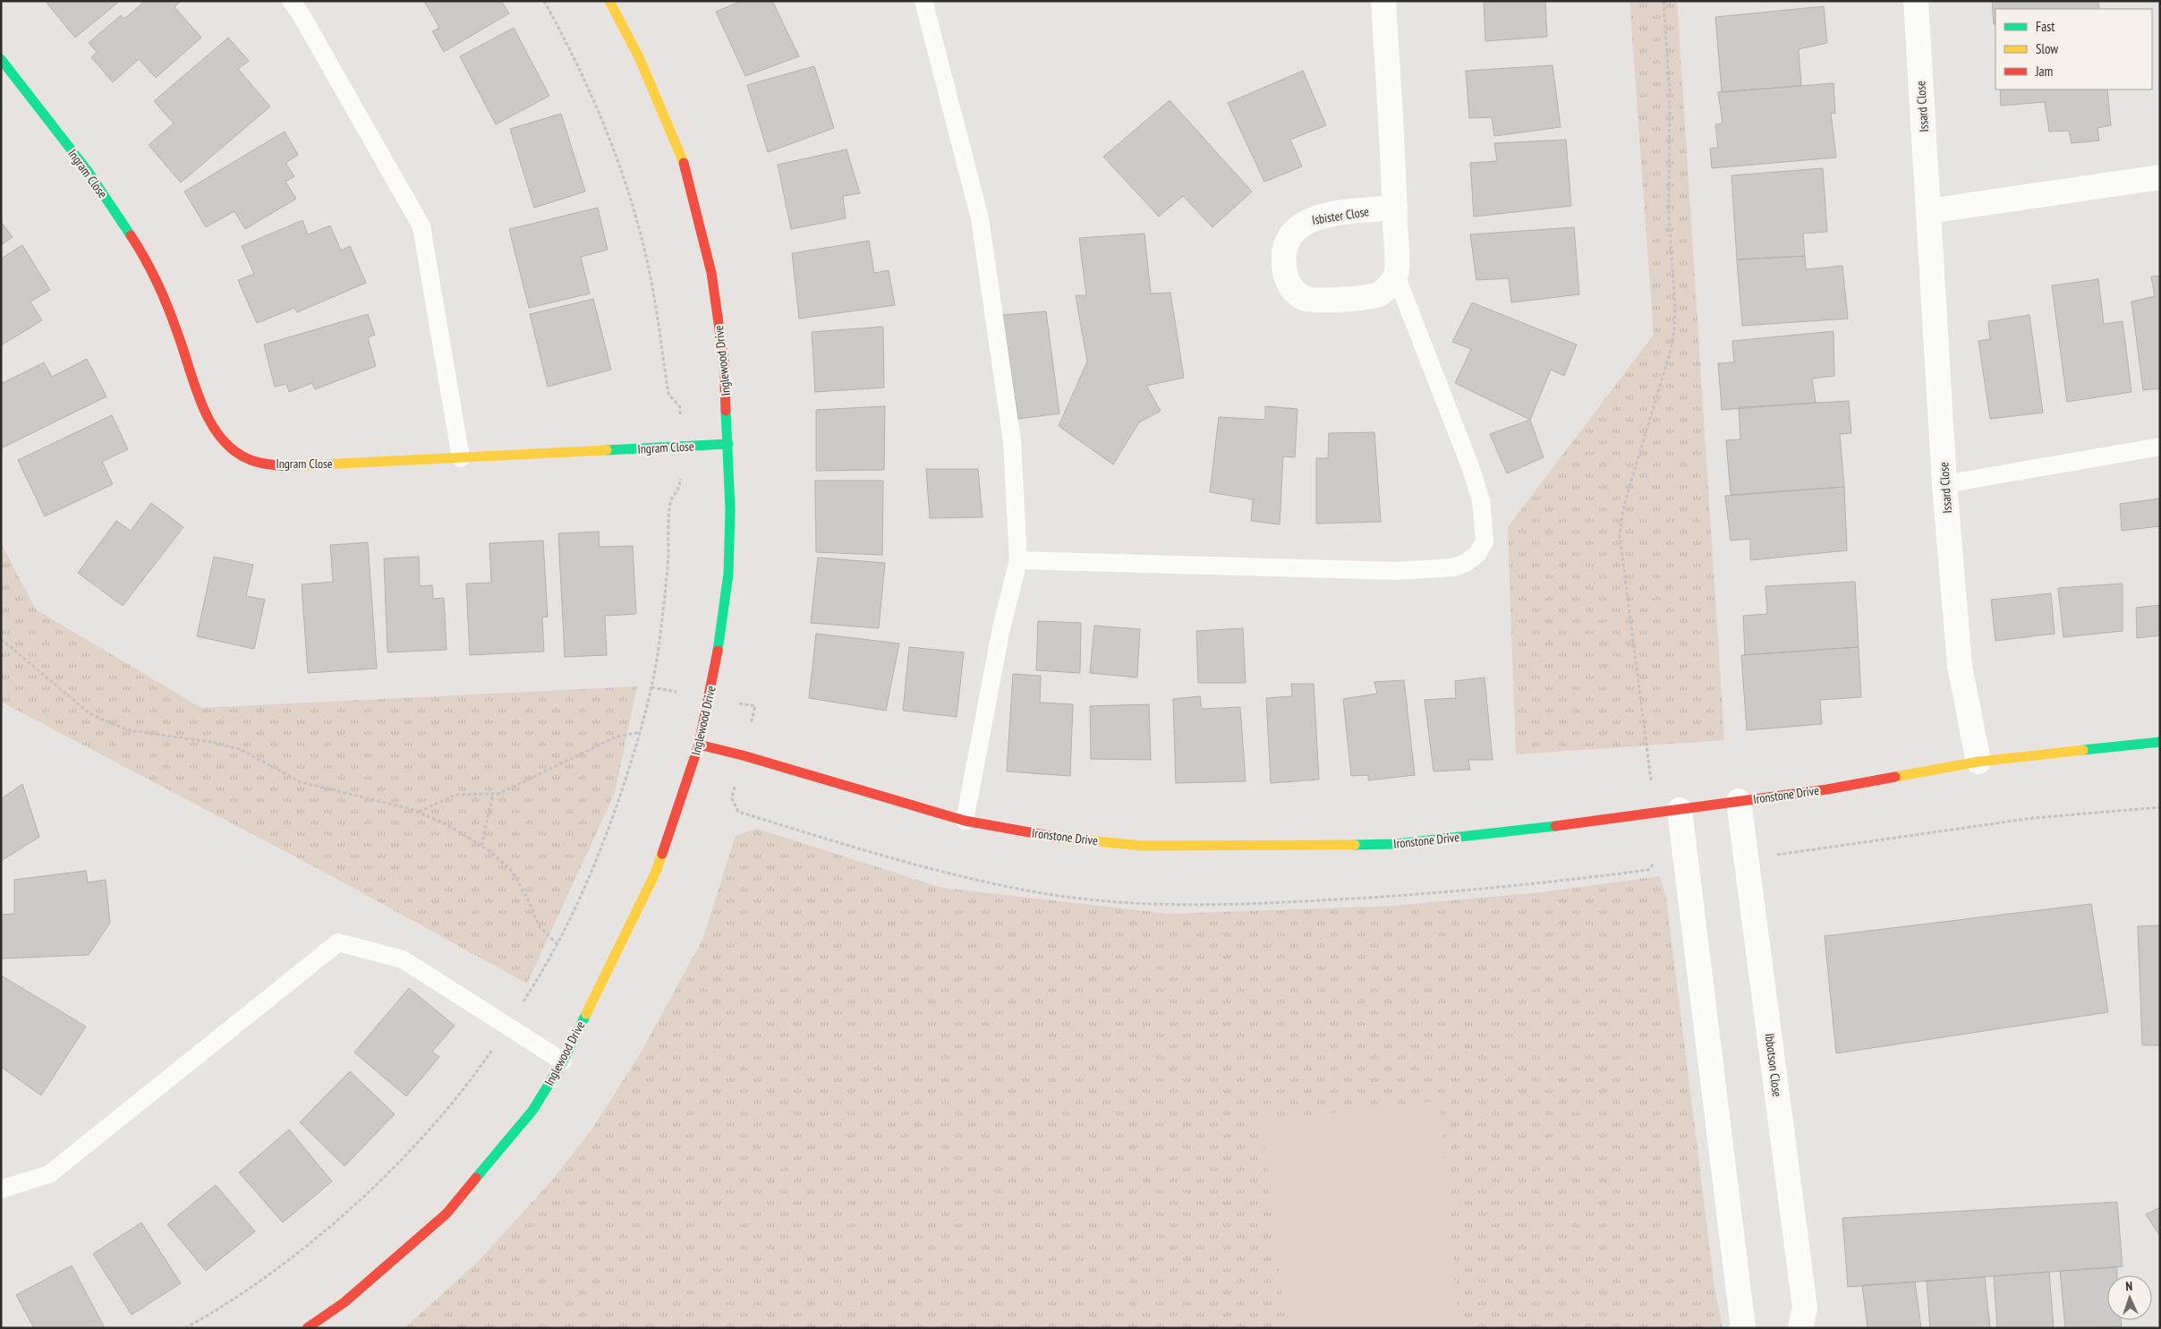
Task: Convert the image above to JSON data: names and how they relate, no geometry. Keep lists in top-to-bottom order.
{
  "streets": {
    "street": [
      "Issard Close",
      "Ingram Close",
      "Isbister Close",
      "Inglewood Drive",
      "Ironstone Drive",
      "Ibbotson Close"
    ]
  },
  "crossings": [
    ["Issard Close", "Ironstone Drive"],
    ["Ingram Close", "Inglewood Drive"],
    ["Inglewood Drive", "Ironstone Drive"],
    ["Ironstone Drive", "Ibbotson Close"]
  ],
  "legend": ["Fast", "Slow", "Jam"],
  "north": "top"
}
